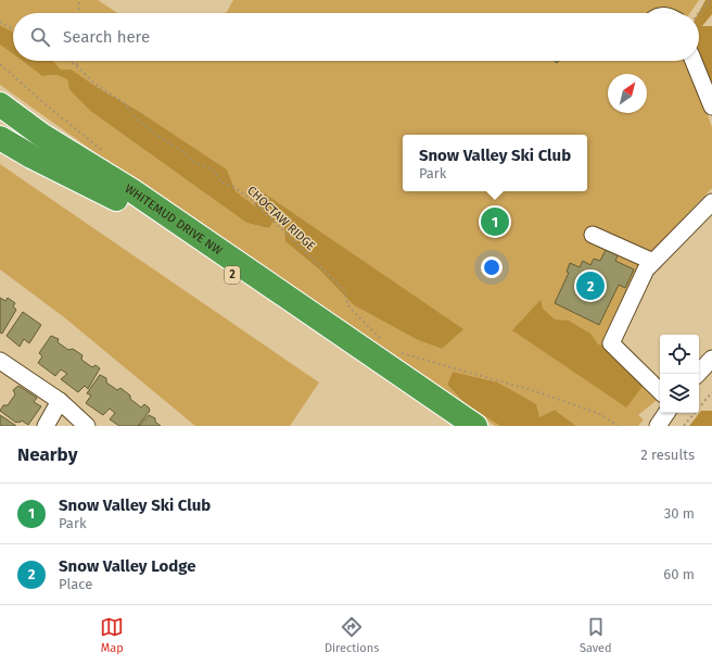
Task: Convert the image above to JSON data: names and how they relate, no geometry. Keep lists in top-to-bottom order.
{
  "streets": {
    "highway": ["WHITEMUD DRIVE NW", "2"],
    "path": ["CHOCTAW RIDGE"]
  },
  "north": "top right",
  "page": {
    "search": "Search here",
    "popup": ["Snow Valley Ski Club", "Park"],
    "pins": ["1", "2"],
    "heading": ["Nearby", "2 results"],
    "list": [
      {
        "mark": "1",
        "name": "Snow Valley Ski Club",
        "note": "Park",
        "value": "30 m"
      },
      {
        "mark": "2",
        "name": "Snow Valley Lodge",
        "note": "Place",
        "value": "60 m"
      }
    ],
    "nav": ["Map", "Directions", "Saved"]
  }
}
